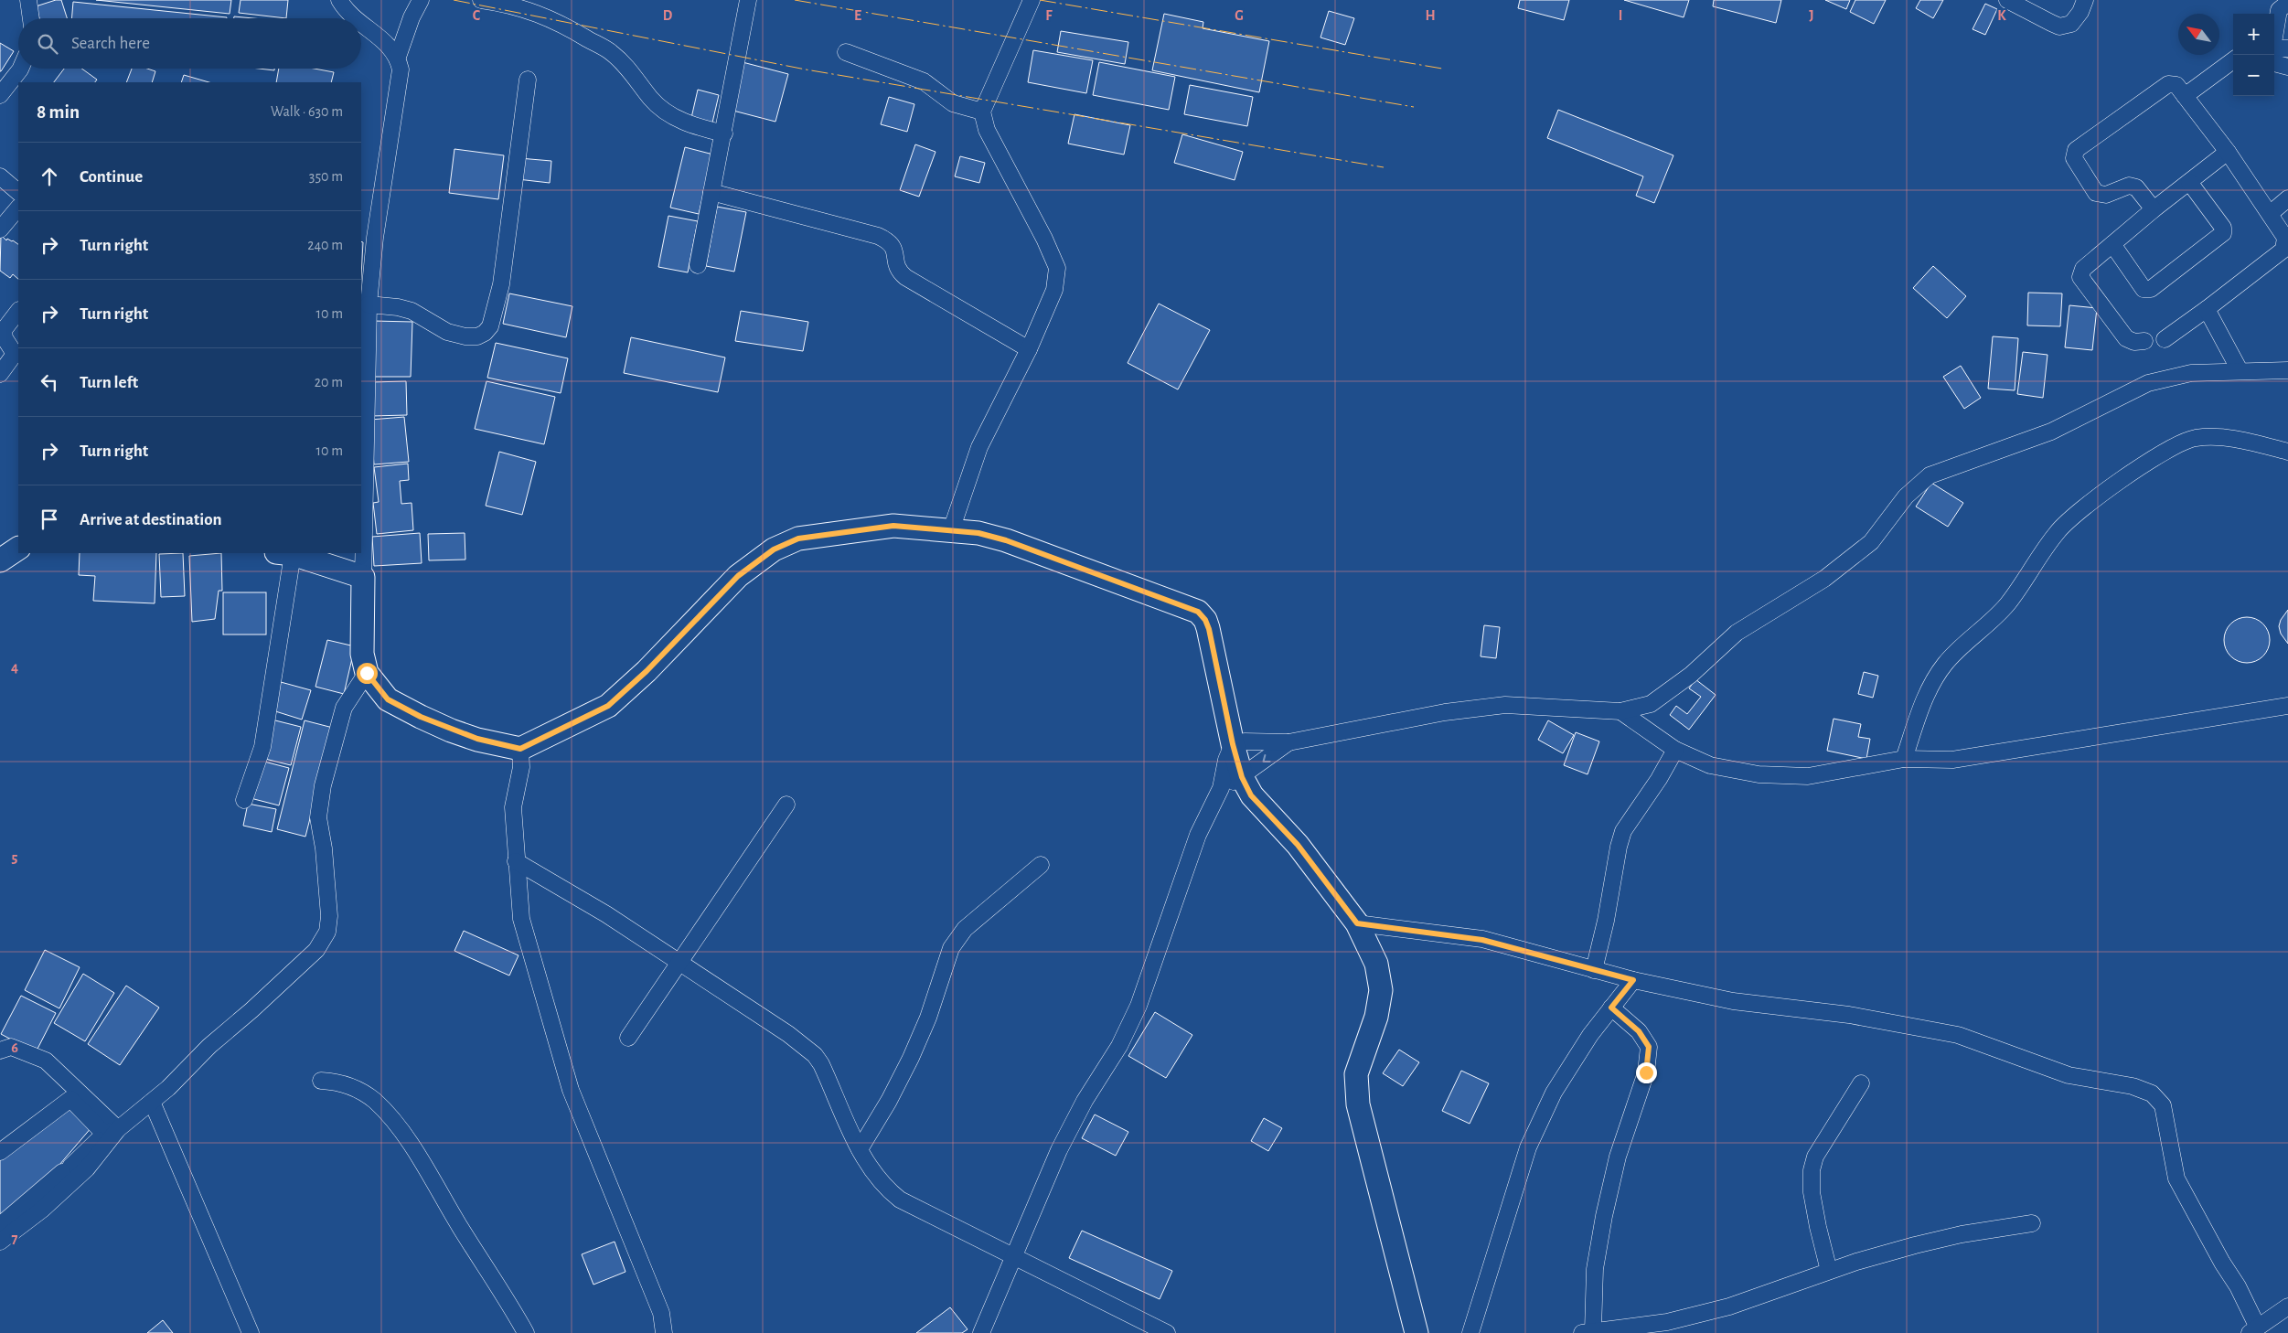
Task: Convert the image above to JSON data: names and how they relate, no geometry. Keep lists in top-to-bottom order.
{
  "north": "top left",
  "page": {
    "map_buttons": ["+", "−"],
    "search": "Search here",
    "heading": ["8 min", "Walk · 630 m"],
    "list": [
      ["Continue", "350 m"],
      ["Turn right", "240 m"],
      ["Turn right", "10 m"],
      ["Turn left", "20 m"],
      ["Turn right", "10 m"],
      "Arrive at destination"
    ]
  },
  "grid": {
    "columns": [
      "C",
      "D",
      "E",
      "F",
      "G",
      "H",
      "I",
      "J",
      "K"
    ],
    "rows": [
      "4",
      "5",
      "6",
      "7"
    ]
  }
}
